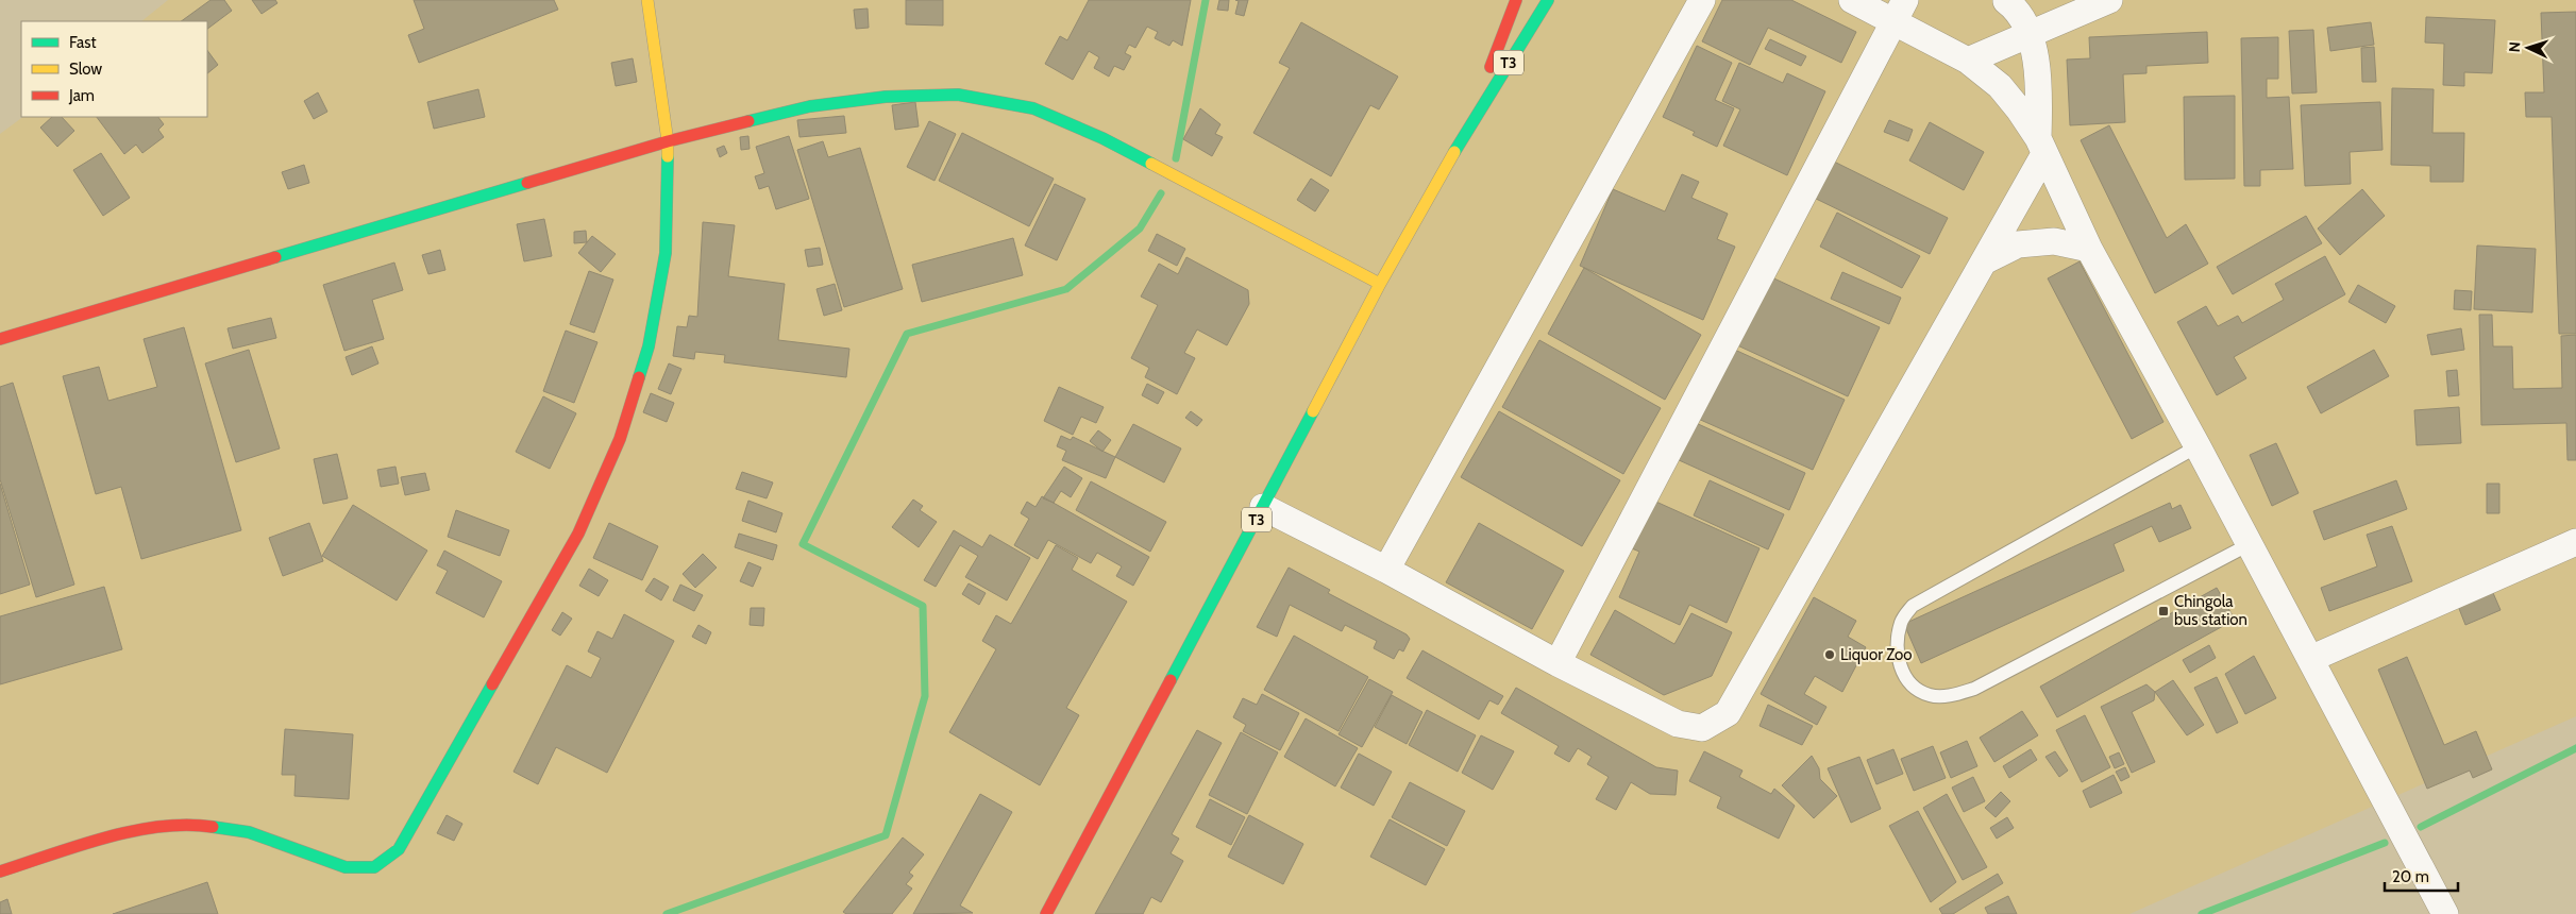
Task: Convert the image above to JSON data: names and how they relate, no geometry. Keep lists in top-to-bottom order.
{
  "streets": {
    "main road": ["T3"]
  },
  "places": {
    "transit": ["Chingola bus station"],
    "other": ["Liquor Zoo"]
  },
  "legend": ["Fast", "Slow", "Jam"],
  "scale_bar": "20 m",
  "north": "left"
}
